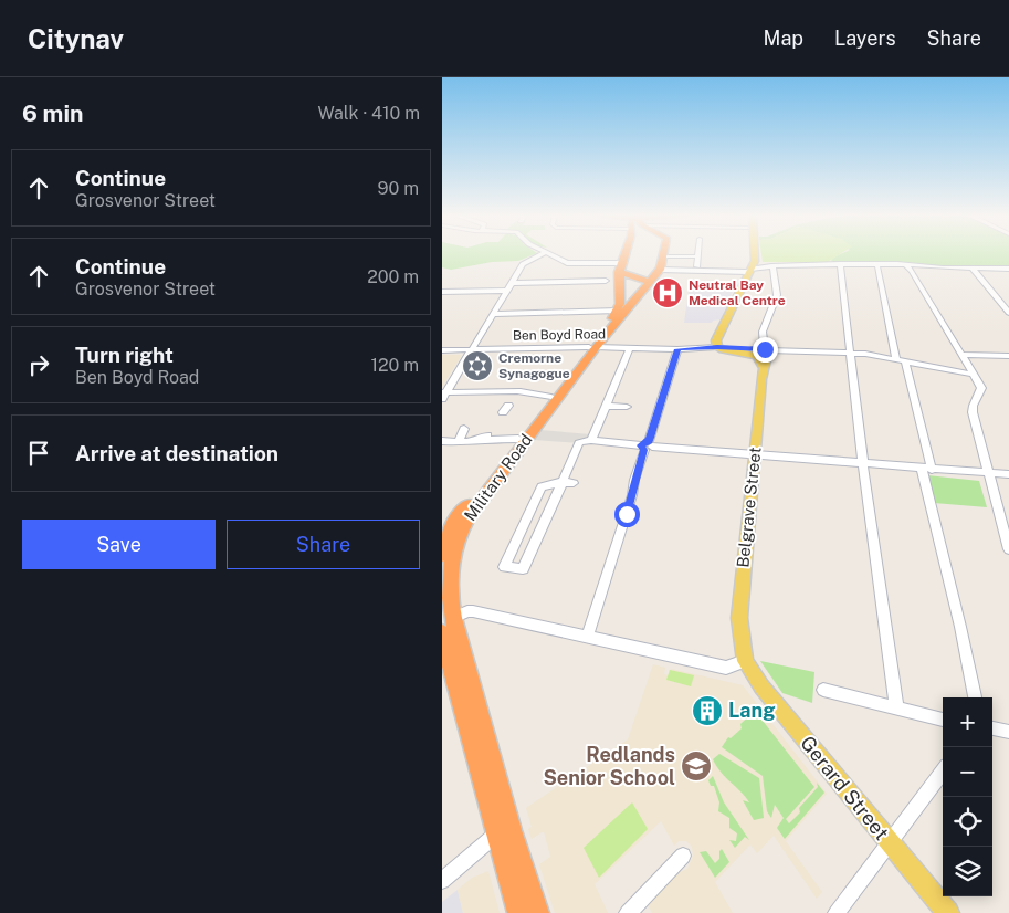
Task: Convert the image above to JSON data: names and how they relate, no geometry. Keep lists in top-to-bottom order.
{
  "streets": {
    "highway": ["Military Road"],
    "main road": ["Ben Boyd Road", "Belgrave Street", "Gerard Street"]
  },
  "crossings": [
    ["Ben Boyd Road", "Military Road"],
    ["Ben Boyd Road", "Belgrave Street"],
    ["Belgrave Street", "Gerard Street"]
  ],
  "places": {
    "hospital": ["Neutral Bay Medical Centre"],
    "synagogue": ["Cremorne Synagogue"],
    "building": ["Lang"],
    "school or university": ["Redlands Senior School"]
  },
  "page": {
    "header": "Citynav",
    "nav": ["Map", "Layers", "Share"],
    "heading": ["6 min", "Walk · 410 m"],
    "list": [
      ["Continue", "Grosvenor Street", "90 m"],
      ["Continue", "Grosvenor Street", "200 m"],
      ["Turn right", "Ben Boyd Road", "120 m"],
      "Arrive at destination"
    ],
    "buttons": ["Save", "Share"],
    "map_buttons": ["+", "−"]
  }
}
